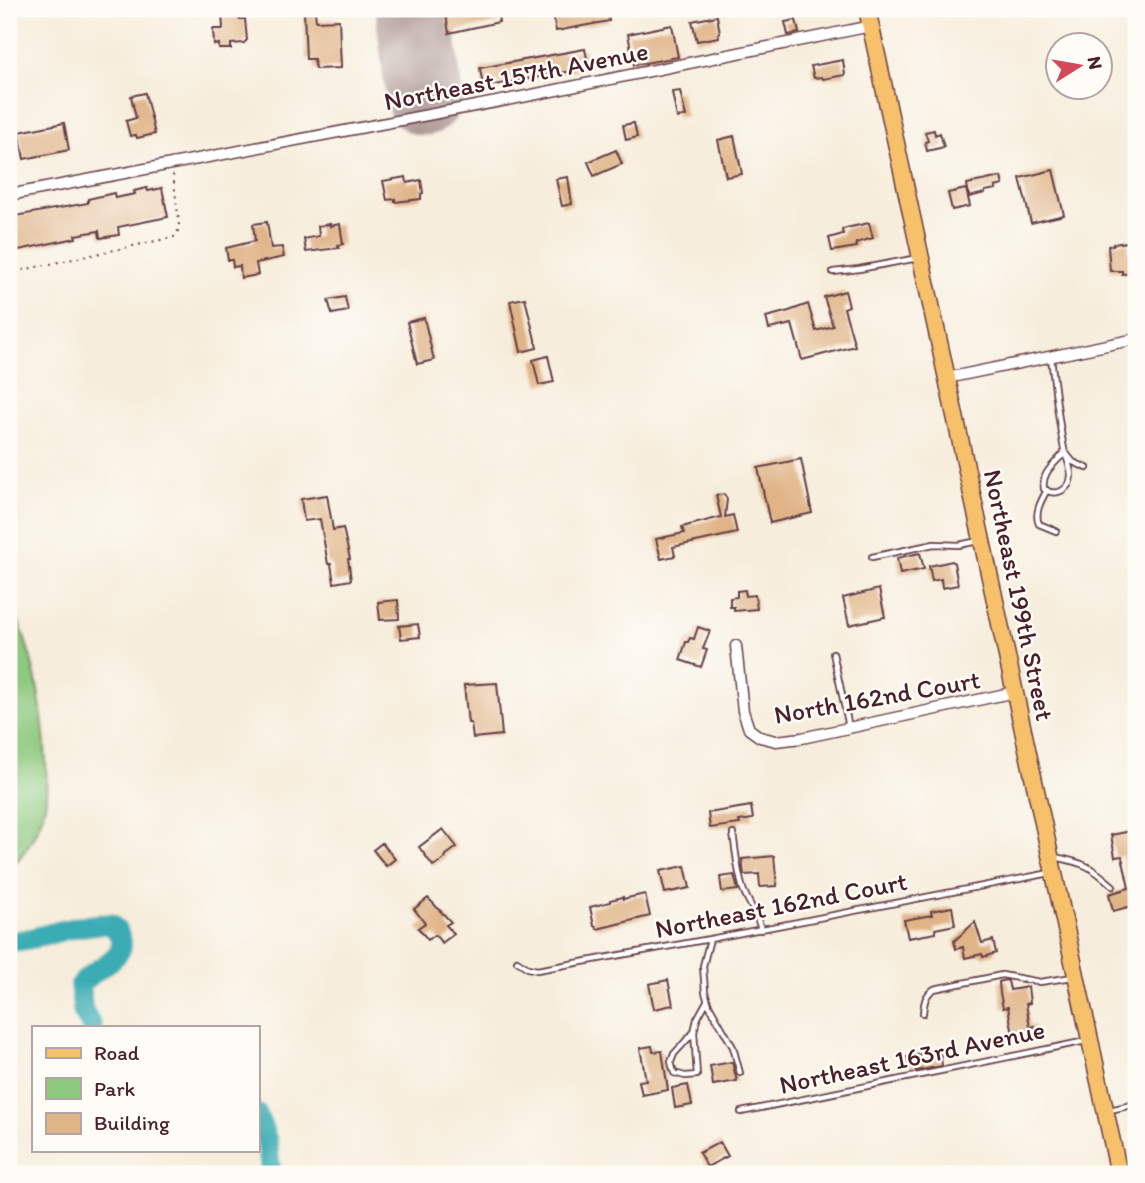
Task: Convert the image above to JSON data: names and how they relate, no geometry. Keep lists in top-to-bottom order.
{
  "streets": {
    "main road": ["Northeast 199th Street"],
    "street": ["Northeast 157th Avenue", "North 162nd Court"],
    "lane": ["Northeast 162nd Court", "Northeast 163rd Avenue"]
  },
  "crossings": [
    ["Northeast 157th Avenue", "Northeast 199th Street"],
    ["Northeast 199th Street", "North 162nd Court"],
    ["Northeast 199th Street", "Northeast 162nd Court"],
    ["Northeast 199th Street", "Northeast 163rd Avenue"]
  ],
  "legend": ["Road", "Park", "Building"],
  "north": "right"
}
